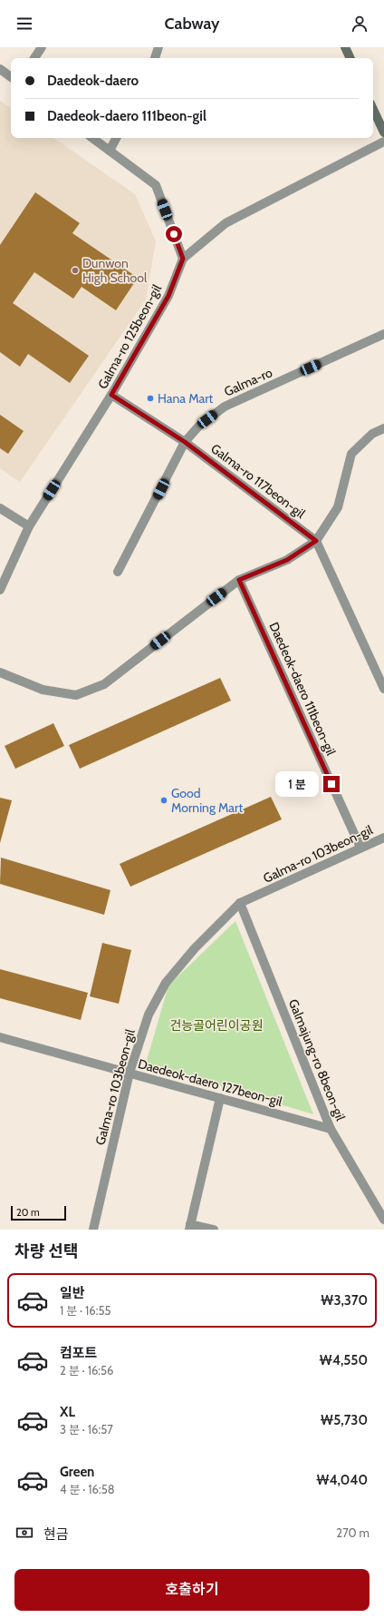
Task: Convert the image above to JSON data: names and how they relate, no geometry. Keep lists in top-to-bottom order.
{
  "streets": {
    "street": [
      "Galma-ro 125beon-gil",
      "Galma-ro",
      "Galma-ro 117beon-gil",
      "Daedeok-daero 111beon-gil",
      "Galma-ro 103beon-gil",
      "Galmajung-ro 8beon-gil",
      "Daedeok-daero 127beon-gil"
    ]
  },
  "crossings": [
    ["Galma-ro 125beon-gil", "Galma-ro 117beon-gil"],
    ["Galma-ro", "Galma-ro 117beon-gil"],
    ["Daedeok-daero 111beon-gil", "Galma-ro 103beon-gil"],
    ["Galma-ro 103beon-gil", "Galmajung-ro 8beon-gil"],
    ["Galma-ro 103beon-gil", "Daedeok-daero 127beon-gil"],
    ["Galmajung-ro 8beon-gil", "Daedeok-daero 127beon-gil"]
  ],
  "parks": ["건능골어린이공원"],
  "places": ["Dunwon High School", "Hana Mart", "Good Morning Mart"],
  "scale_bar": "20 m",
  "page": {
    "header": "Cabway",
    "banner": ["Daedeok-daero", "Daedeok-daero 111beon-gil"],
    "bubble": "1 분",
    "scale": "20 m",
    "heading": "차량 선택",
    "list": [
      {
        "name": "일반",
        "note": "1 분 · 16:55",
        "value": "₩3,370"
      },
      {
        "name": "컴포트",
        "note": "2 분 · 16:56",
        "value": "₩4,550"
      },
      {
        "name": "XL",
        "note": "3 분 · 16:57",
        "value": "₩5,730"
      },
      {
        "name": "Green",
        "note": "4 분 · 16:58",
        "value": "₩4,040"
      }
    ],
    "pay": ["현금", "270 m"],
    "buttons": "호출하기"
  }
}
